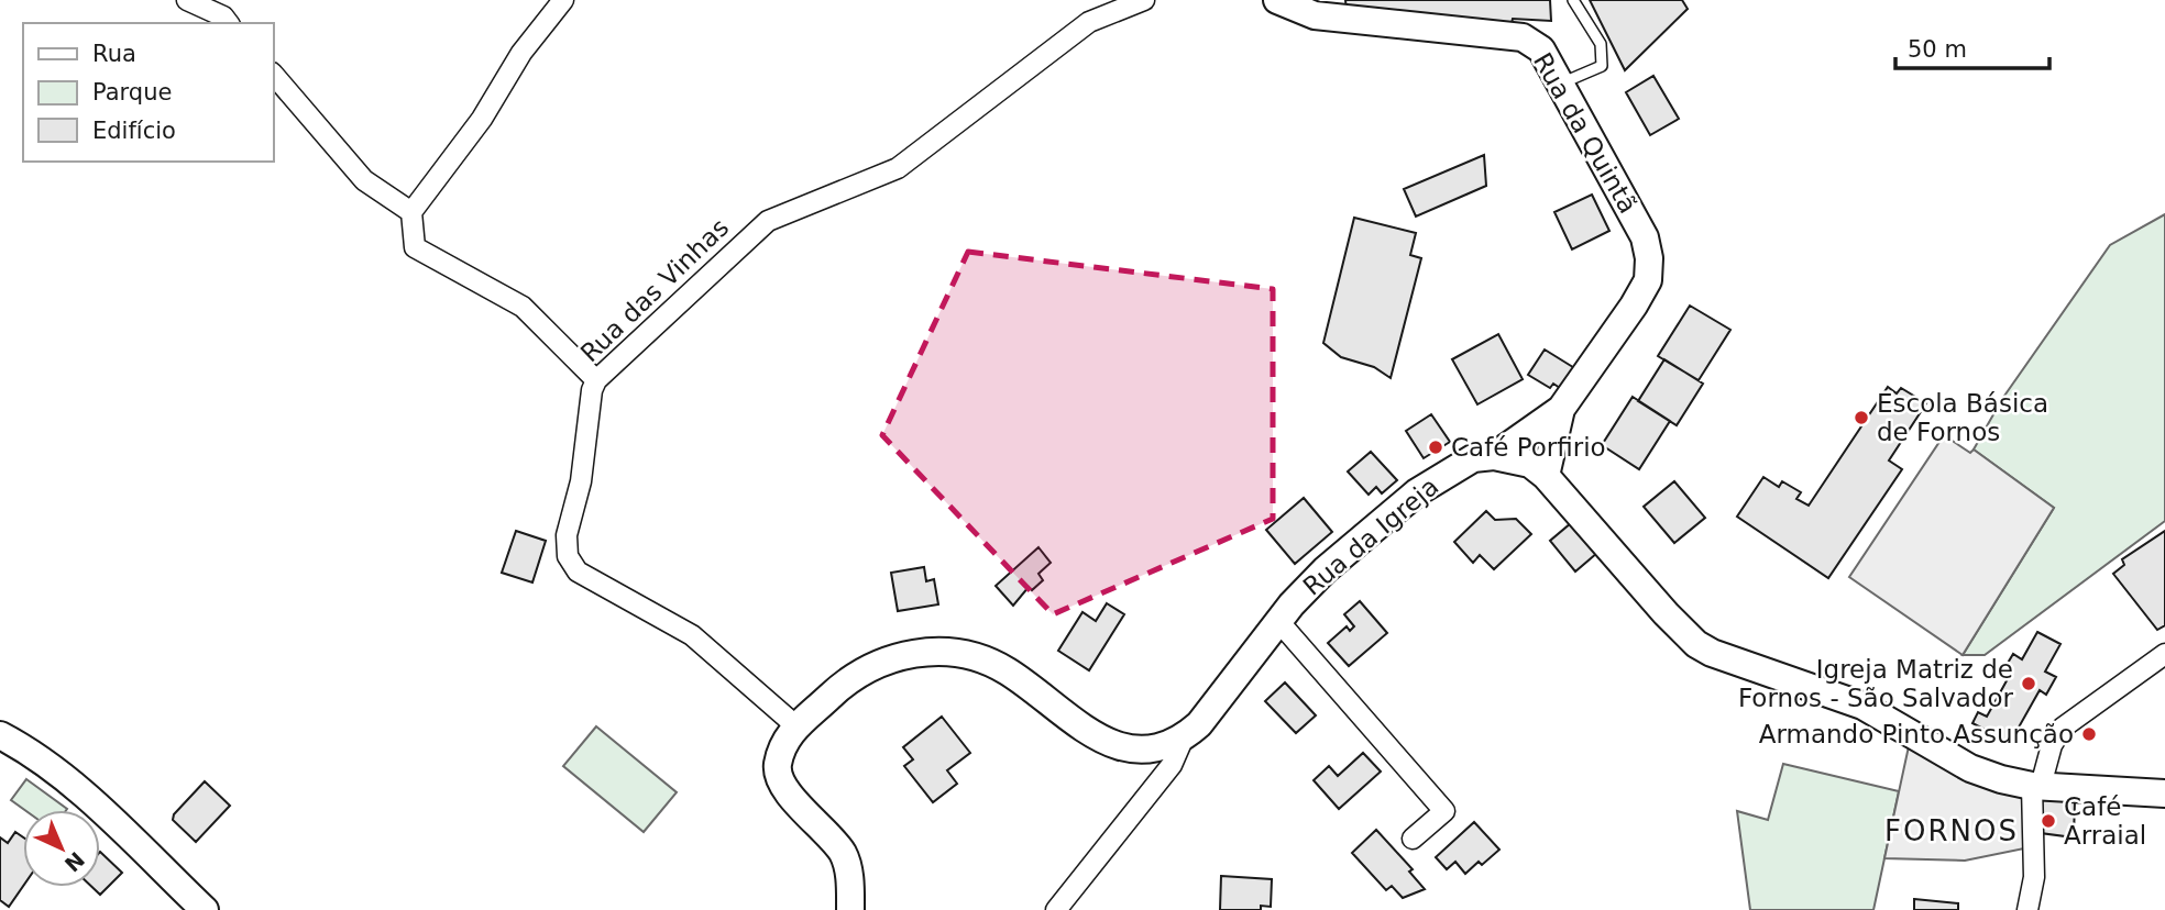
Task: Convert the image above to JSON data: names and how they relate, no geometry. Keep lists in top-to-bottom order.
{
  "streets": {
    "main road": ["Rua da Quintã", "Rua da Igreja"],
    "street": ["Rua das Vinhas"]
  },
  "crossings": [
    ["Rua da Quintã", "Rua da Igreja"]
  ],
  "districts": ["FORNOS"],
  "places": [
    "Escola Básica de Fornos",
    "Café Porfirio",
    "Igreja Matriz de Fornos - São Salvador",
    "Armando Pinto Assunção",
    "Café Arraial"
  ],
  "legend": ["Rua", "Parque", "Edifício"],
  "scale_bar": "50 m",
  "north": "bottom right"
}
